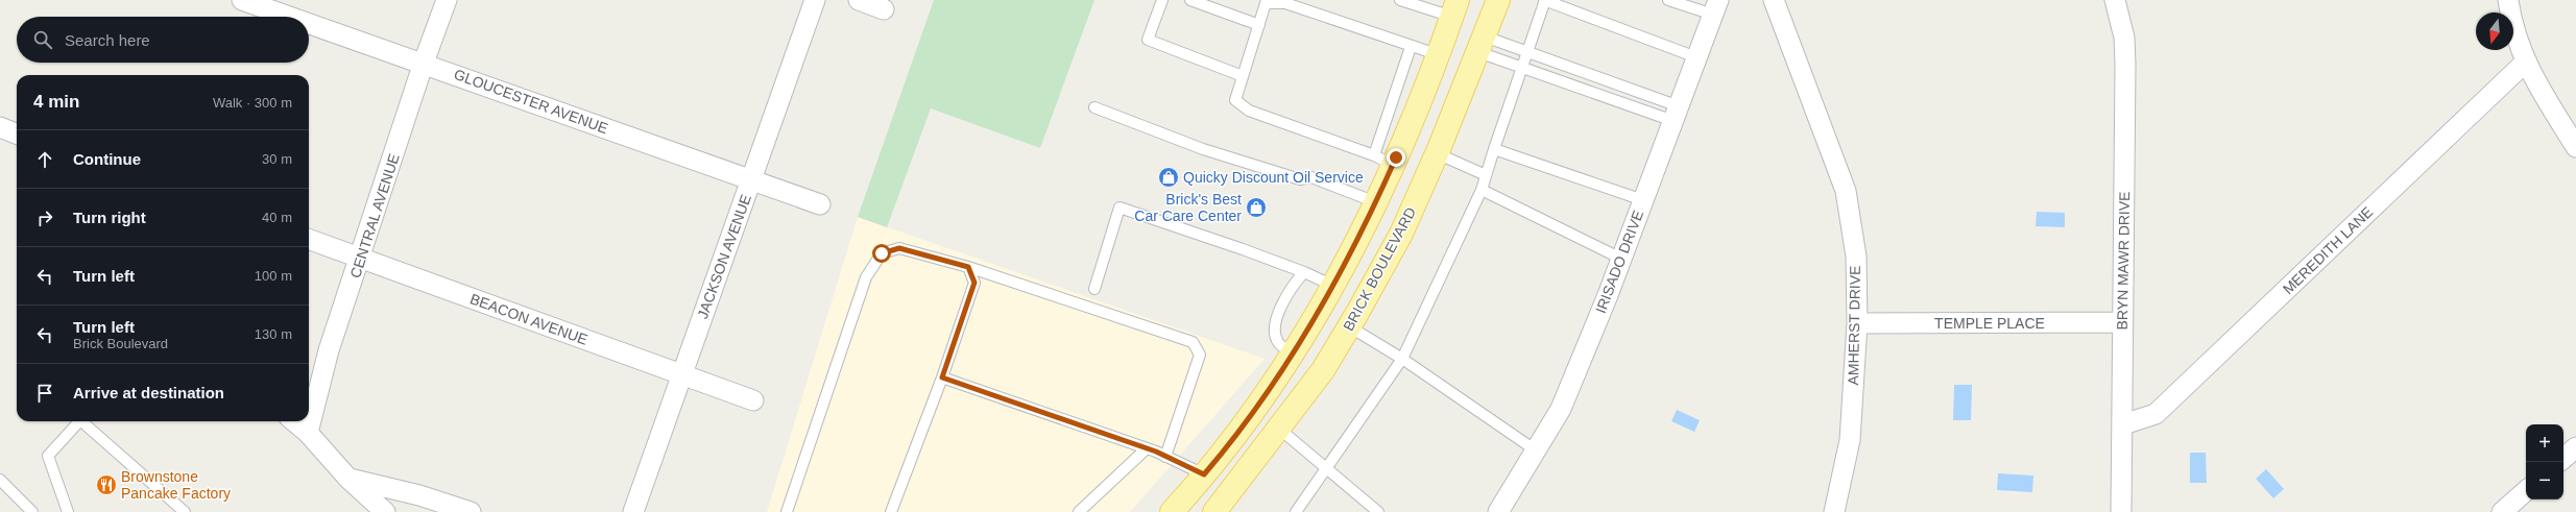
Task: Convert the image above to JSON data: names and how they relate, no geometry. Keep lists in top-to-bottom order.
{
  "streets": {
    "main road": ["BRICK BOULEVARD"],
    "street": [
      "GLOUCESTER AVENUE",
      "CENTRAL AVENUE",
      "MEREDITH LANE",
      "JACKSON AVENUE",
      "BRYN MAWR DRIVE",
      "IRISADO DRIVE",
      "BEACON AVENUE",
      "TEMPLE PLACE",
      "AMHERST DRIVE"
    ]
  },
  "crossings": [
    ["GLOUCESTER AVENUE", "CENTRAL AVENUE"],
    ["GLOUCESTER AVENUE", "JACKSON AVENUE"],
    ["CENTRAL AVENUE", "BEACON AVENUE"],
    ["MEREDITH LANE", "BRYN MAWR DRIVE"],
    ["JACKSON AVENUE", "BEACON AVENUE"],
    ["BRYN MAWR DRIVE", "TEMPLE PLACE"],
    ["TEMPLE PLACE", "AMHERST DRIVE"]
  ],
  "places": {
    "shop": ["Quicky Discount Oil Service", "Brick's Best Car Care Center"],
    "restaurant": ["Brownstone Pancake Factory"]
  },
  "north": "bottom",
  "page": {
    "search": "Search here",
    "heading": ["4 min", "Walk · 300 m"],
    "list": [
      ["Continue", "30 m"],
      ["Turn right", "40 m"],
      ["Turn left", "100 m"],
      ["Turn left", "Brick Boulevard", "130 m"],
      "Arrive at destination"
    ],
    "map_buttons": ["+", "−"]
  }
}
